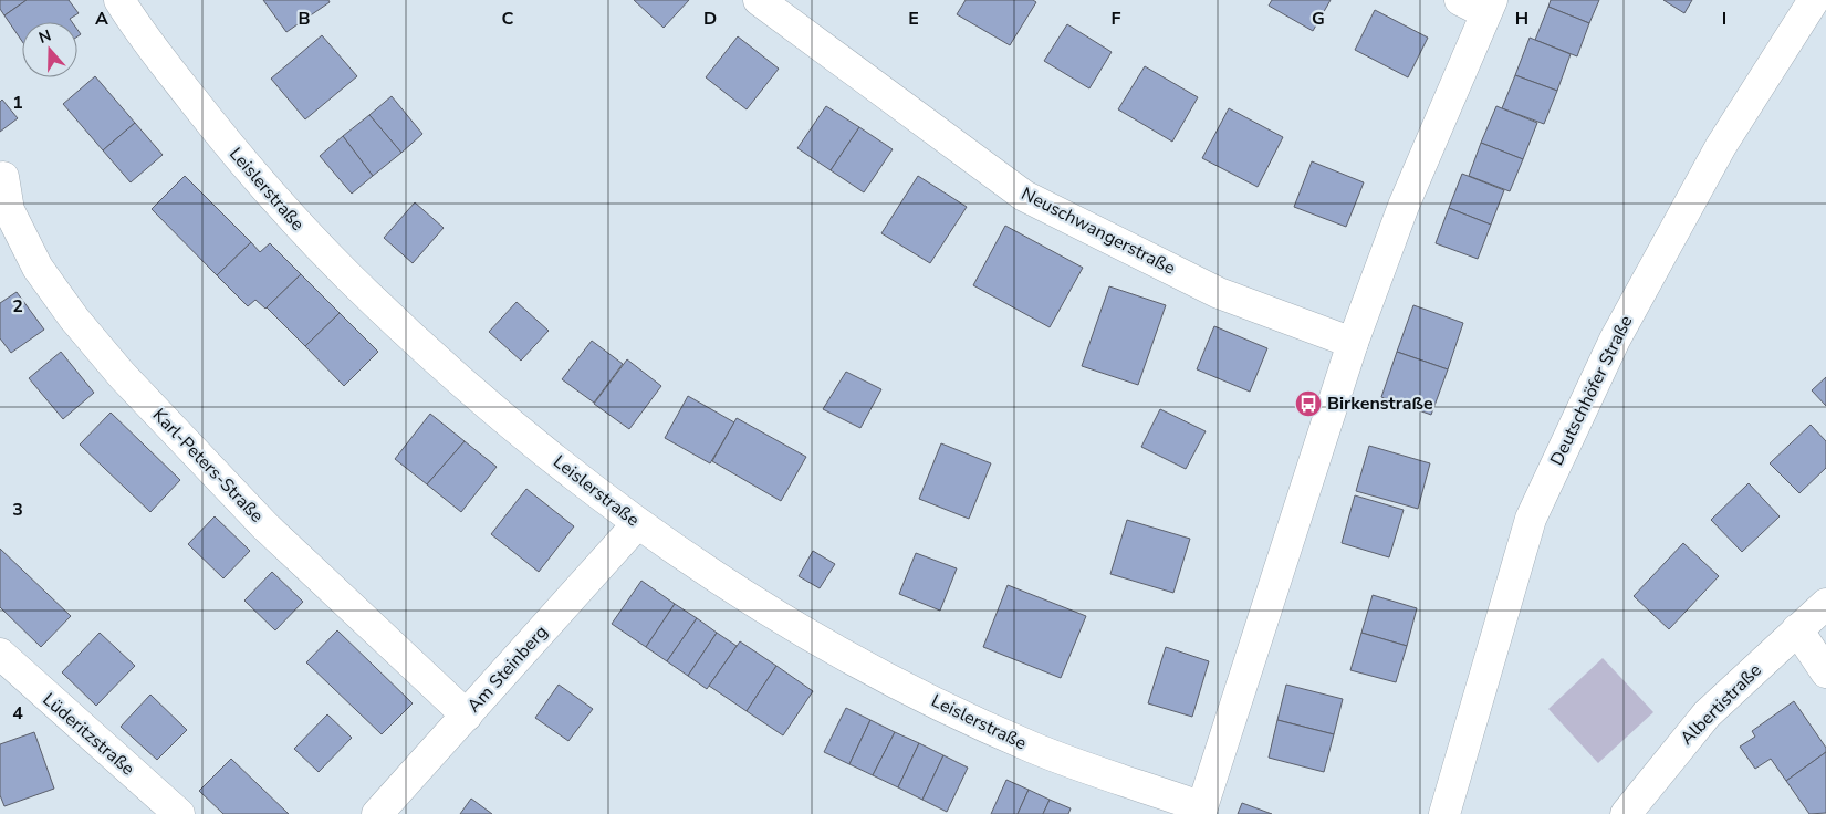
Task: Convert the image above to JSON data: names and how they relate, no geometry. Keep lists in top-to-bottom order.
{
  "streets": {
    "street": [
      "Leislerstraße",
      "Neuschwangerstraße",
      "Deutschhöfer Straße",
      "Karl-Peters-Straße",
      "Am Steinberg",
      "Albertistraße",
      "Lüderitzstraße"
    ]
  },
  "crossings": [
    ["Leislerstraße", "Am Steinberg"],
    ["Karl-Peters-Straße", "Am Steinberg"]
  ],
  "places": {
    "bus stop": ["Birkenstraße"]
  },
  "north": "top",
  "grid": {
    "columns": [
      "A",
      "B",
      "C",
      "D",
      "E",
      "F",
      "G",
      "H",
      "I"
    ],
    "rows": [
      "1",
      "2",
      "3",
      "4"
    ]
  }
}
